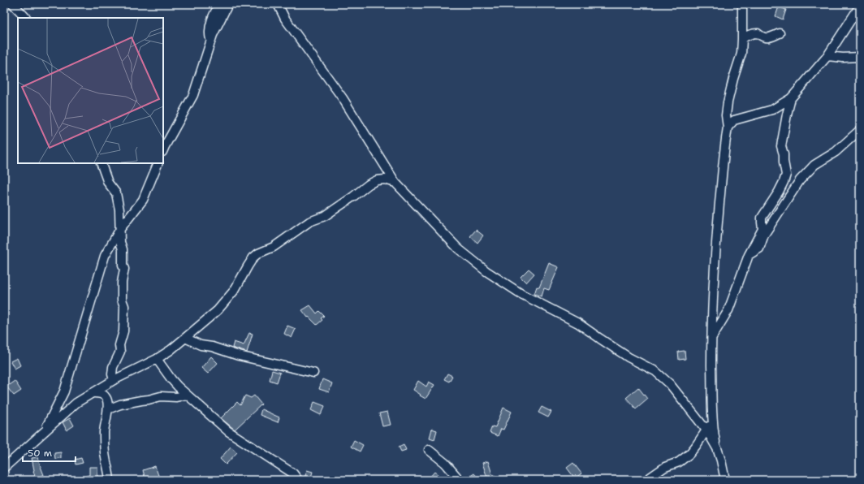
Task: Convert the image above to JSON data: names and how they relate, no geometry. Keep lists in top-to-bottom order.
{
  "scale_bar": "50 m"
}
